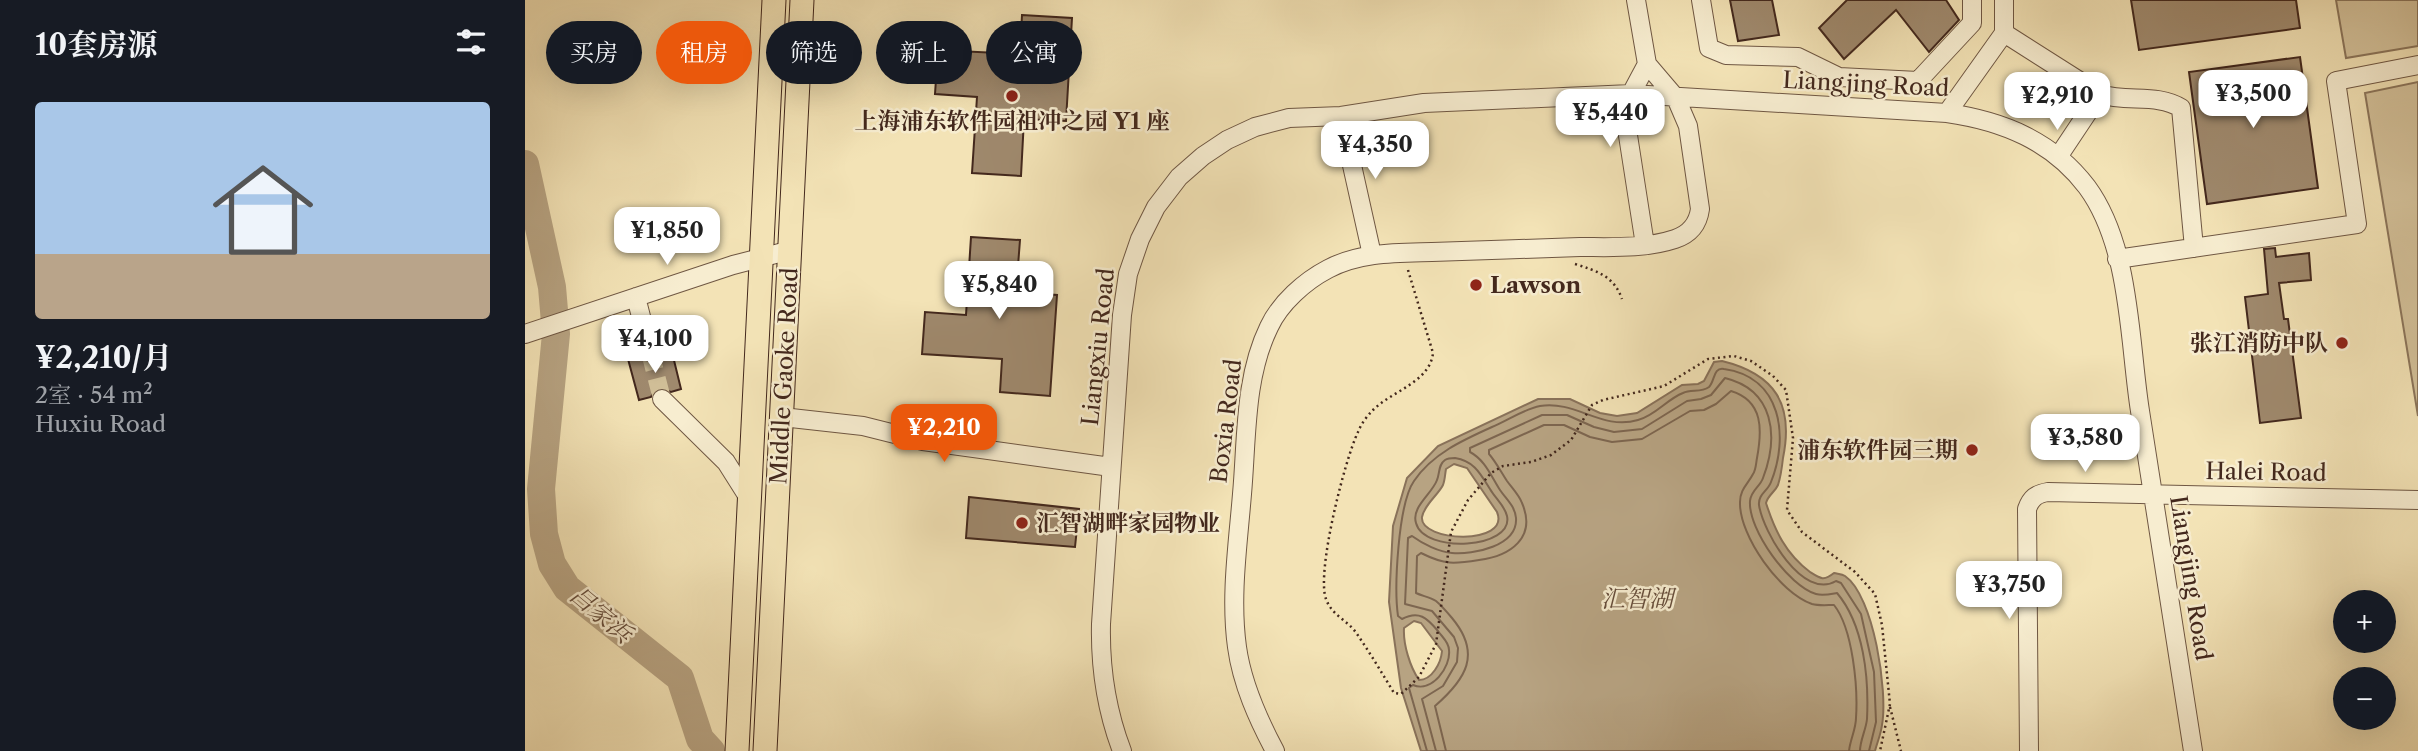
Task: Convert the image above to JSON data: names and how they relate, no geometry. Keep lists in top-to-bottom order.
{
  "streets": {
    "main road": ["Middle Gaoke Road"],
    "street": [
      "Liangjing Road",
      "Liangxiu Road",
      "Boxia Road",
      "Halei Road"
    ]
  },
  "crossings": [
    ["Liangjing Road", "Liangxiu Road"],
    ["Liangjing Road", "Boxia Road"],
    ["Liangjing Road", "Halei Road"]
  ],
  "water": ["汇智湖", "吕家浜"],
  "places": [
    "上海浦东软件园祖冲之园 Y1 座",
    "Lawson",
    "张江消防中队",
    "浦东软件园三期",
    "汇智湖畔家园物业"
  ],
  "page": {
    "heading": "10套房源",
    "chip": [
      "买房",
      "租房",
      "筛选",
      "新上",
      "公寓"
    ],
    "price": [
      "¥3,500",
      "¥2,910",
      "¥5,440",
      "¥4,350",
      "¥1,850",
      "¥5,840",
      "¥4,100",
      "¥2,210",
      "¥3,580",
      "¥3,750"
    ],
    "list": [
      {
        "name": "¥2,210/月",
        "note": "2室 · 54 m² · Huxiu Road"
      }
    ],
    "map_buttons": ["+", "−"]
  }
}
